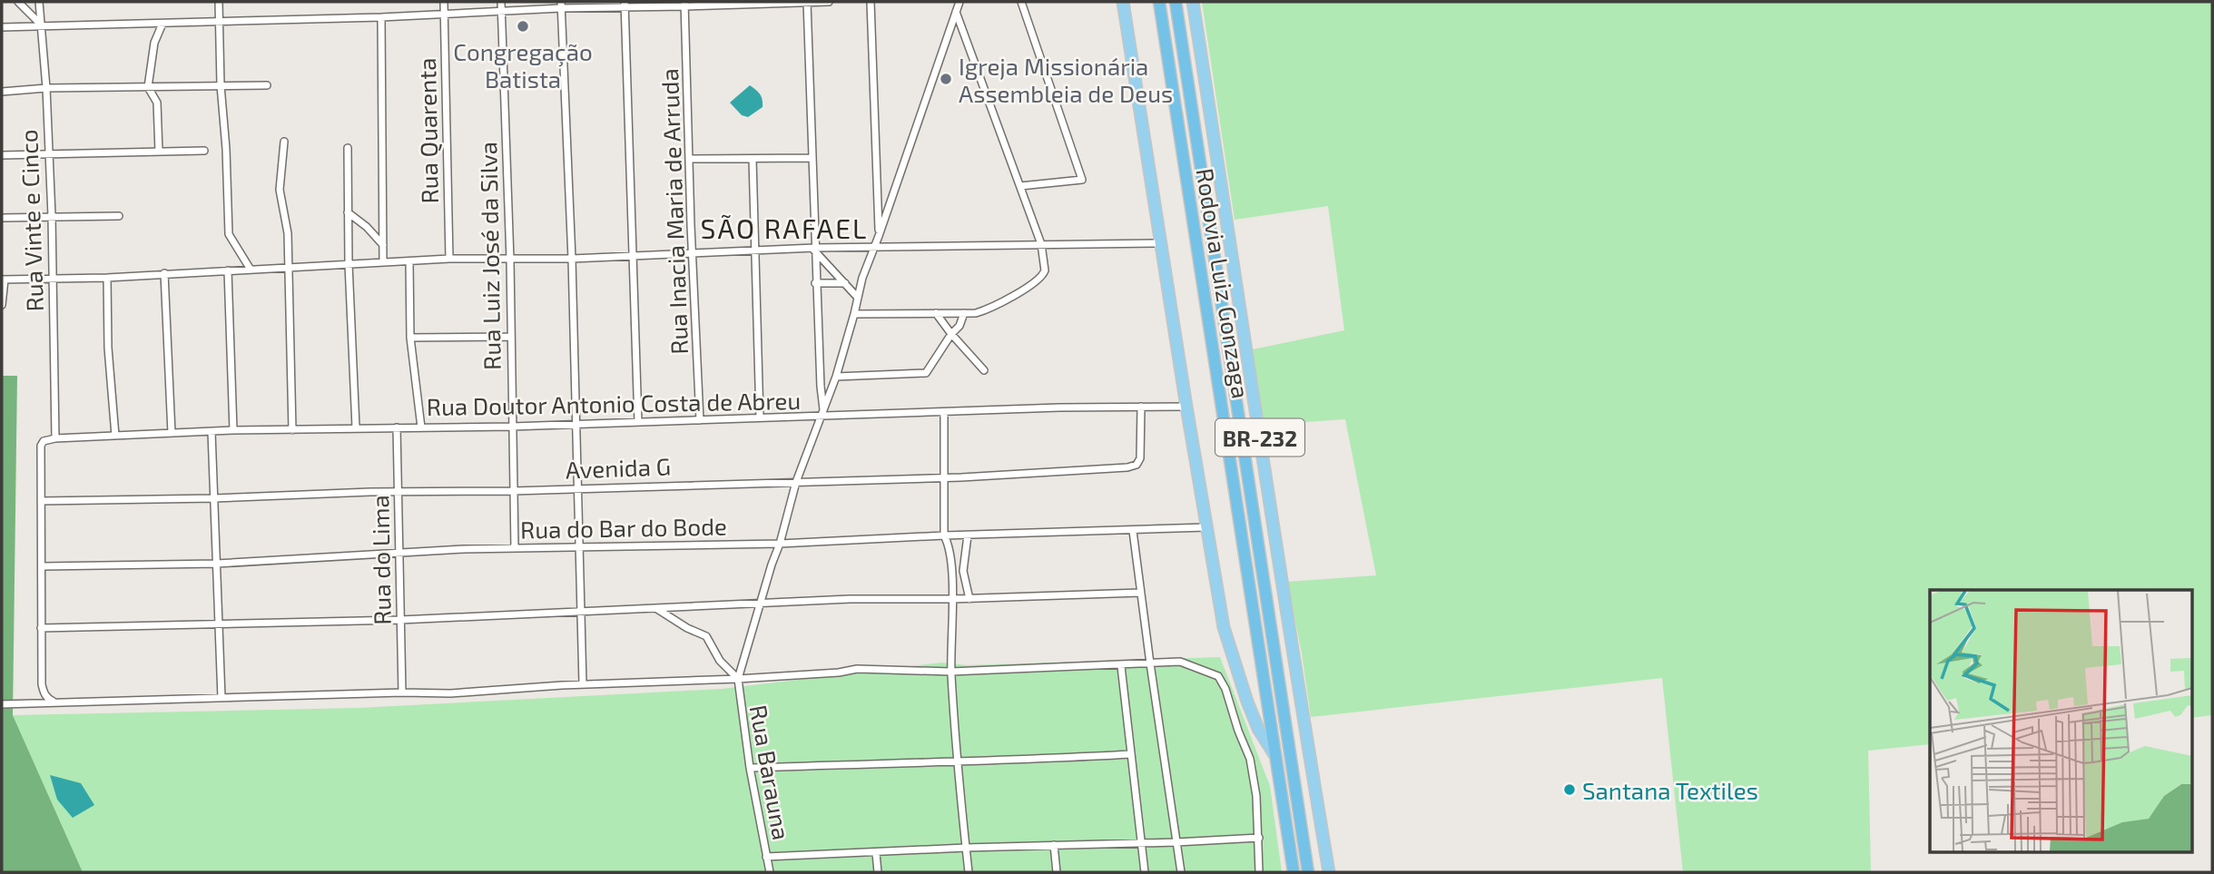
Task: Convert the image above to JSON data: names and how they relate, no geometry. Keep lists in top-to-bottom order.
{
  "streets": {
    "highway": ["Rodovia Luiz Gonzaga", "BR-232"],
    "street": [
      "Rua Quarenta",
      "Rua Inacia Maria de Arruda",
      "Rua Vinte e Cinco",
      "Rua Luiz José da Silva",
      "Rua Doutor Antonio Costa de Abreu",
      "Avenida G",
      "Rua do Bar do Bode",
      "Rua do Lima",
      "Rua Barauna"
    ]
  },
  "crossings": [
    ["Rua Inacia Maria de Arruda", "Rua Doutor Antonio Costa de Abreu"],
    ["Rua Vinte e Cinco", "Rua Doutor Antonio Costa de Abreu"],
    ["Rua Luiz José da Silva", "Rua Doutor Antonio Costa de Abreu"],
    ["Rua Luiz José da Silva", "Avenida G"],
    ["Rua Luiz José da Silva", "Rua do Bar do Bode"],
    ["Rua Doutor Antonio Costa de Abreu", "BR-232"],
    ["Rua Doutor Antonio Costa de Abreu", "Avenida G"],
    ["Rua Doutor Antonio Costa de Abreu", "Rua do Lima"],
    ["BR-232", "Rua do Bar do Bode"],
    ["Avenida G", "Rua do Lima"],
    ["Rua do Bar do Bode", "Rua do Lima"]
  ],
  "districts": ["SÃO RAFAEL"],
  "places": ["Congregação Batista", "Igreja Missionária Assembleia de Deus", "Santana Textiles"]
}
